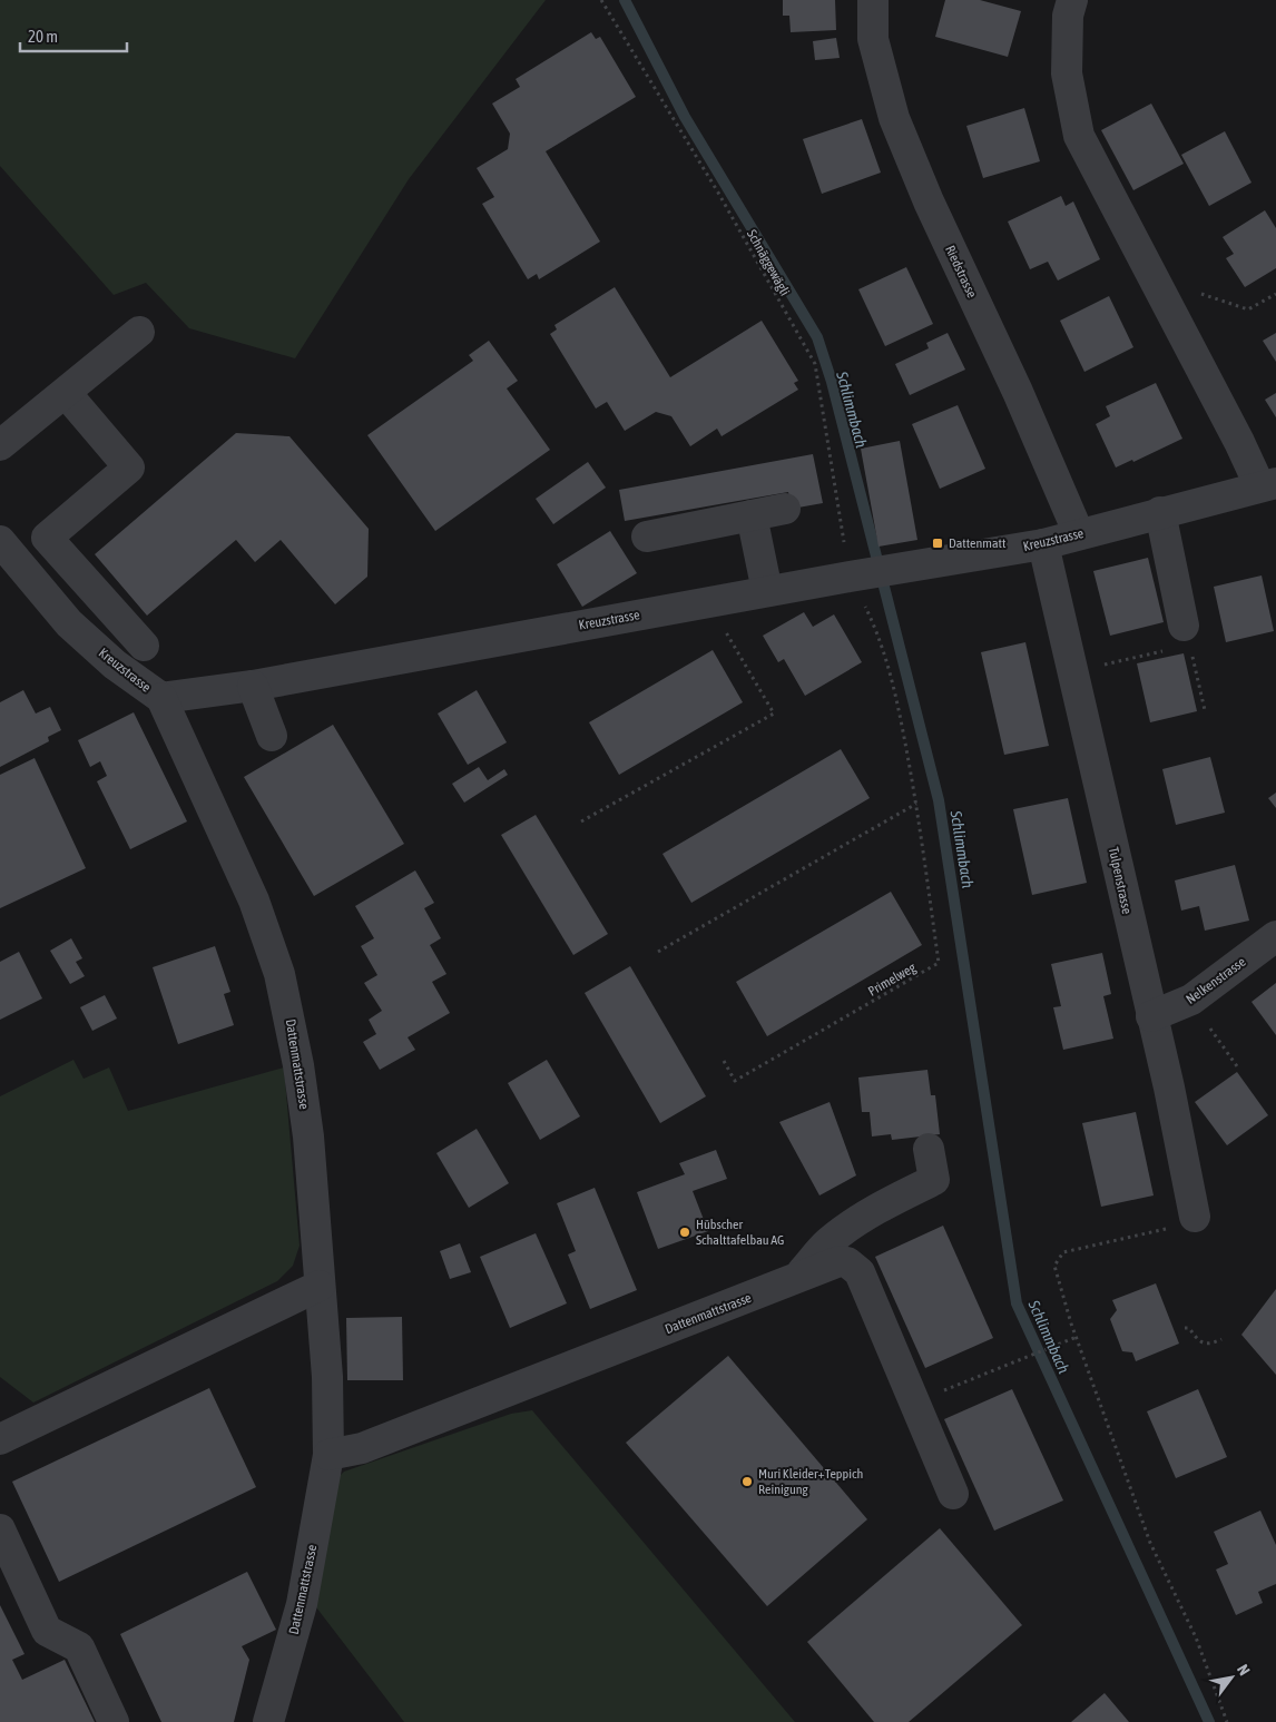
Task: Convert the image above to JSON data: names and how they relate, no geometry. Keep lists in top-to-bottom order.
{
  "streets": {
    "street": [
      "Riedstrasse",
      "Kreuzstrasse",
      "Tulpenstrasse",
      "Nelkenstrasse",
      "Dattenmattstrasse"
    ],
    "path": ["Schnäggewägli", "Primelweg"]
  },
  "crossings": [
    ["Schnäggewägli", "Kreuzstrasse"],
    ["Schnäggewägli", "Primelweg"],
    ["Riedstrasse", "Kreuzstrasse"],
    ["Kreuzstrasse", "Tulpenstrasse"],
    ["Kreuzstrasse", "Primelweg"],
    ["Kreuzstrasse", "Dattenmattstrasse"],
    ["Tulpenstrasse", "Nelkenstrasse"]
  ],
  "water": ["Schlimmbach"],
  "places": {
    "transit": ["Dattenmatt"],
    "other": ["Hübscher Schalttafelbau AG", "Muri Kleider+Teppich Reinigung"]
  },
  "scale_bar": "20 m",
  "north": "top right"
}
